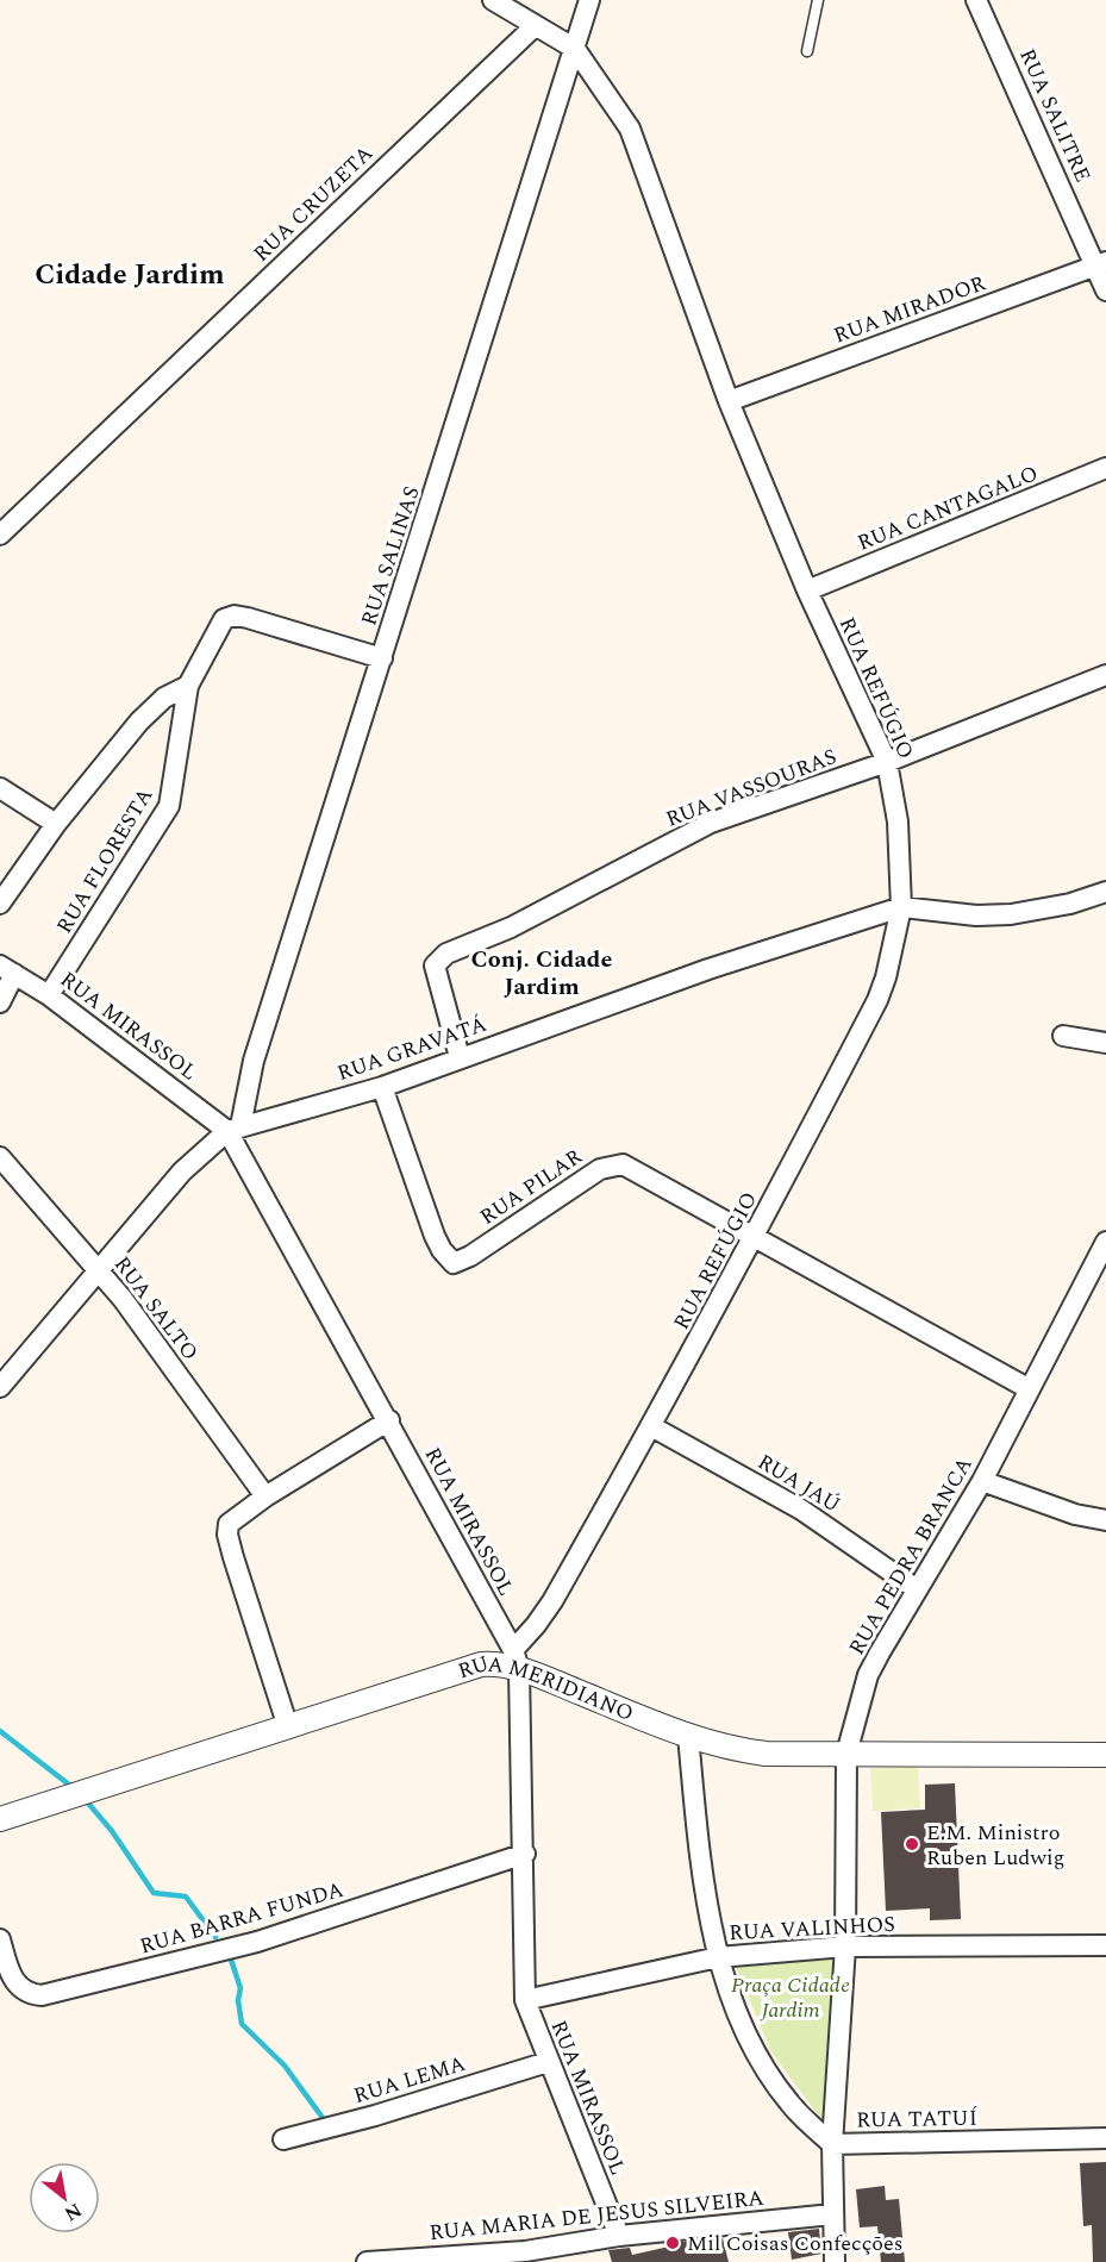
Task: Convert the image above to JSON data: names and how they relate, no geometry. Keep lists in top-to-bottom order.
{
  "streets": {
    "street": [
      "RUA SALITRE",
      "RUA CRUZETA",
      "RUA MIRADOR",
      "RUA CANTAGALO",
      "RUA SALINAS",
      "RUA REFÚGIO",
      "RUA VASSOURAS",
      "RUA FLORESTA",
      "RUA MIRASSOL",
      "RUA GRAVATÁ",
      "RUA PILAR",
      "RUA SALTO",
      "RUA JAÚ",
      "RUA PEDRA BRANCA",
      "RUA MERIDIANO",
      "RUA BARRA FUNDA",
      "RUA VALINHOS",
      "RUA LEMA",
      "RUA TATUÍ",
      "RUA MARIA DE JESUS SILVEIRA"
    ]
  },
  "crossings": [
    ["RUA SALITRE", "RUA MIRADOR"],
    ["RUA CRUZETA", "RUA REFÚGIO"],
    ["RUA MIRADOR", "RUA REFÚGIO"],
    ["RUA CANTAGALO", "RUA REFÚGIO"],
    ["RUA SALINAS", "RUA REFÚGIO"],
    ["RUA SALINAS", "RUA FLORESTA"],
    ["RUA SALINAS", "RUA MIRASSOL"],
    ["RUA SALINAS", "RUA GRAVATÁ"],
    ["RUA REFÚGIO", "RUA VASSOURAS"],
    ["RUA REFÚGIO", "RUA MIRASSOL"],
    ["RUA REFÚGIO", "RUA GRAVATÁ"],
    ["RUA REFÚGIO", "RUA PILAR"],
    ["RUA REFÚGIO", "RUA JAÚ"],
    ["RUA REFÚGIO", "RUA MERIDIANO"],
    ["RUA VASSOURAS", "RUA GRAVATÁ"],
    ["RUA FLORESTA", "RUA MIRASSOL"],
    ["RUA MIRASSOL", "RUA GRAVATÁ"],
    ["RUA MIRASSOL", "RUA MERIDIANO"],
    ["RUA MIRASSOL", "RUA BARRA FUNDA"],
    ["RUA MIRASSOL", "RUA VALINHOS"],
    ["RUA MIRASSOL", "RUA LEMA"],
    ["RUA MIRASSOL", "RUA MARIA DE JESUS SILVEIRA"],
    ["RUA GRAVATÁ", "RUA PILAR"],
    ["RUA GRAVATÁ", "RUA SALTO"],
    ["RUA PILAR", "RUA PEDRA BRANCA"],
    ["RUA JAÚ", "RUA PEDRA BRANCA"],
    ["RUA PEDRA BRANCA", "RUA MERIDIANO"],
    ["RUA PEDRA BRANCA", "RUA VALINHOS"],
    ["RUA PEDRA BRANCA", "RUA TATUÍ"],
    ["RUA PEDRA BRANCA", "RUA MARIA DE JESUS SILVEIRA"],
    ["RUA MERIDIANO", "RUA TATUÍ"],
    ["RUA VALINHOS", "RUA TATUÍ"]
  ],
  "districts": ["Cidade Jardim", "Conj. Cidade Jardim"],
  "parks": ["Praça Cidade Jardim"],
  "places": ["E.M. Ministro Ruben Ludwig", "Mil Coisas Confecções"],
  "north": "bottom right"
}
